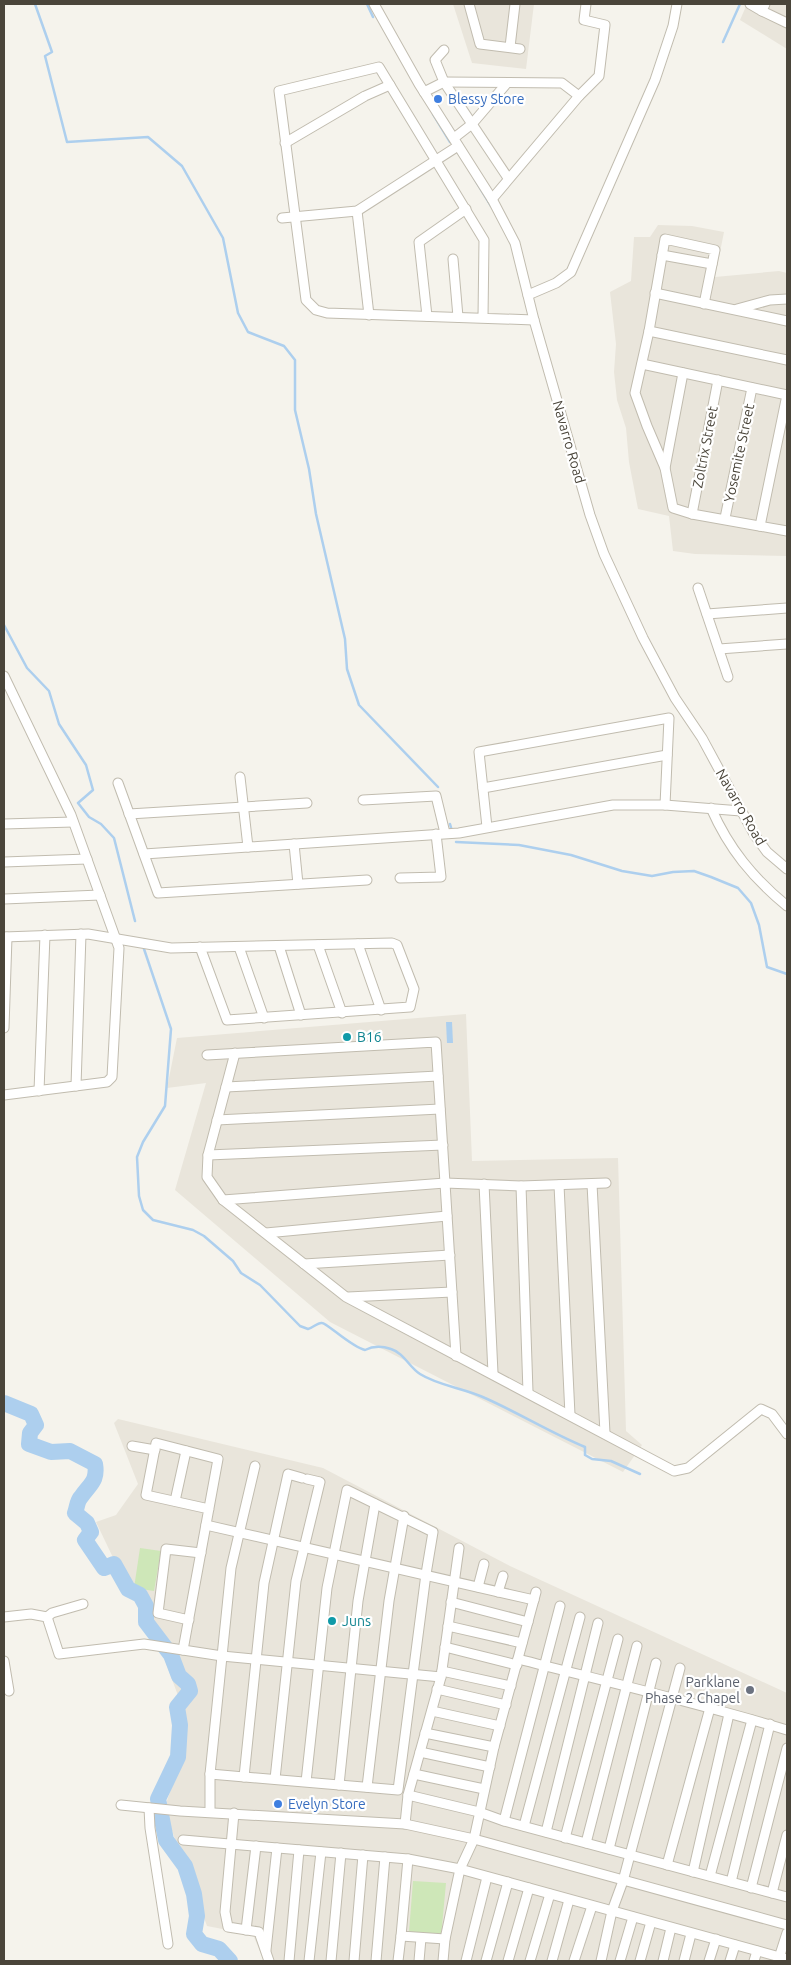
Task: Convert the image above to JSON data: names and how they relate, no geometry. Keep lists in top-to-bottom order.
{
  "streets": {
    "street": ["Navarro Road", "Zoltrix Street", "Yosemite Street"]
  },
  "places": [
    "Blessy Store",
    "B16",
    "Juns",
    "Parklane Phase 2 Chapel",
    "Evelyn Store"
  ]
}
